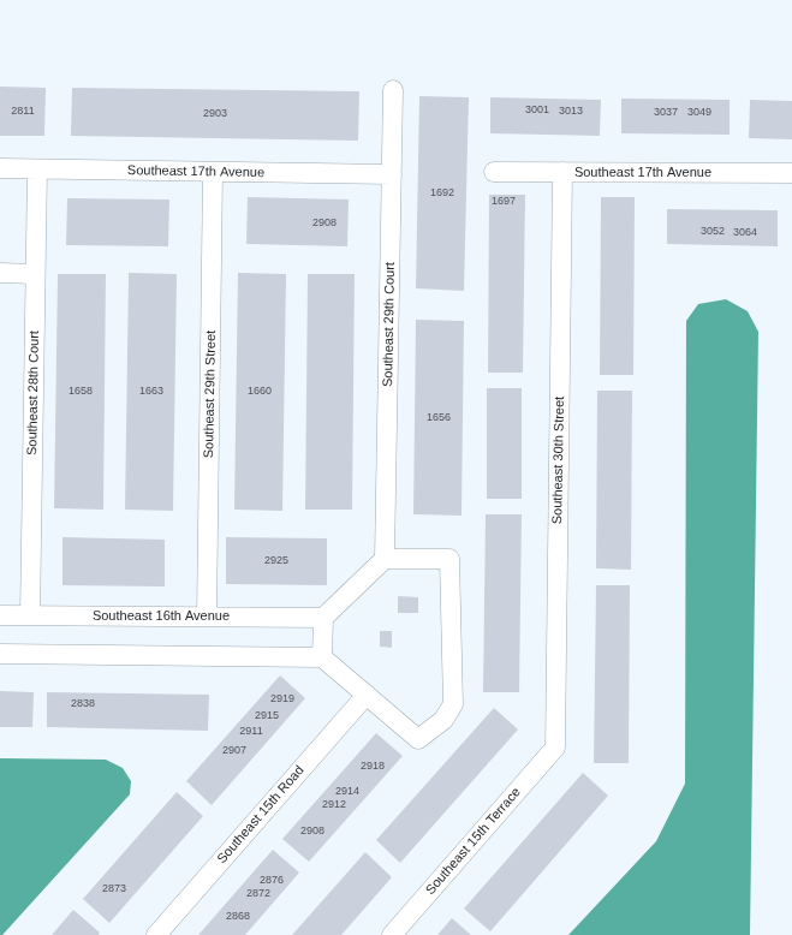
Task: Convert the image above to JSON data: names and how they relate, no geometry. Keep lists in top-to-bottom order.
{
  "streets": {
    "street": [
      "Southeast 17th Avenue",
      "Southeast 29th Court",
      "Southeast 28th Court",
      "Southeast 29th Street",
      "Southeast 30th Street",
      "Southeast 16th Avenue",
      "Southeast 15th Road",
      "Southeast 15th Terrace"
    ]
  },
  "crossings": [
    ["Southeast 17th Avenue", "Southeast 29th Court"],
    ["Southeast 17th Avenue", "Southeast 28th Court"],
    ["Southeast 17th Avenue", "Southeast 29th Street"],
    ["Southeast 17th Avenue", "Southeast 30th Street"],
    ["Southeast 28th Court", "Southeast 16th Avenue"],
    ["Southeast 29th Street", "Southeast 16th Avenue"],
    ["Southeast 30th Street", "Southeast 15th Terrace"]
  ],
  "house_numbers": [
    "3001",
    "2811",
    "3013",
    "3037",
    "3049",
    "2903",
    "1692",
    "1697",
    "2908",
    "3052",
    "3064",
    "1658",
    "1663",
    "1660",
    "1656",
    "2925",
    "2919",
    "2838",
    "2915",
    "2911",
    "2907",
    "2918",
    "2914",
    "2912",
    "2908",
    "2876",
    "2873",
    "2872",
    "2868"
  ]
}
